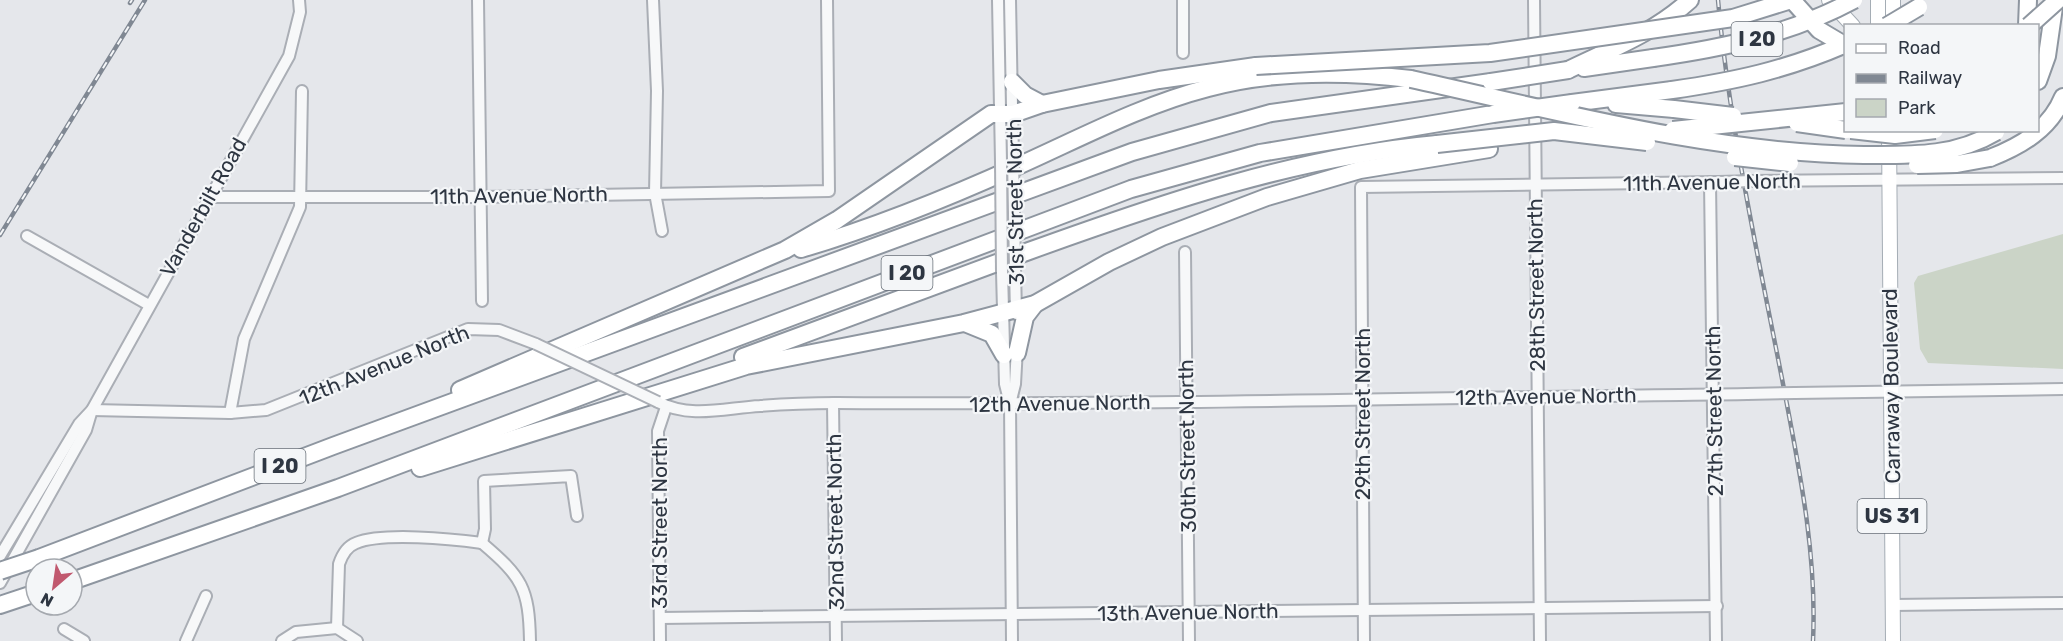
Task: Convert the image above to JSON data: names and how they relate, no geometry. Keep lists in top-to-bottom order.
{
  "streets": {
    "highway": ["I 20"],
    "main road": ["Carraway Boulevard", "US 31"],
    "street": [
      "11th Avenue North",
      "31st Street North",
      "Vanderbilt Road",
      "28th Street North",
      "12th Avenue North",
      "27th Street North",
      "29th Street North",
      "30th Street North",
      "32nd Street North",
      "33rd Street North",
      "13th Avenue North"
    ]
  },
  "crossings": [
    ["11th Avenue North", "Vanderbilt Road"],
    ["11th Avenue North", "28th Street North"],
    ["11th Avenue North", "Carraway Boulevard"],
    ["11th Avenue North", "27th Street North"],
    ["11th Avenue North", "29th Street North"],
    ["31st Street North", "12th Avenue North"],
    ["31st Street North", "13th Avenue North"],
    ["Vanderbilt Road", "12th Avenue North"],
    ["28th Street North", "12th Avenue North"],
    ["28th Street North", "13th Avenue North"],
    ["12th Avenue North", "Carraway Boulevard"],
    ["12th Avenue North", "27th Street North"],
    ["12th Avenue North", "29th Street North"],
    ["12th Avenue North", "30th Street North"],
    ["12th Avenue North", "32nd Street North"],
    ["12th Avenue North", "33rd Street North"],
    ["27th Street North", "13th Avenue North"],
    ["29th Street North", "13th Avenue North"],
    ["30th Street North", "13th Avenue North"],
    ["32nd Street North", "13th Avenue North"],
    ["33rd Street North", "13th Avenue North"]
  ],
  "legend": ["Road", "Railway", "Park"],
  "north": "bottom left"
}
